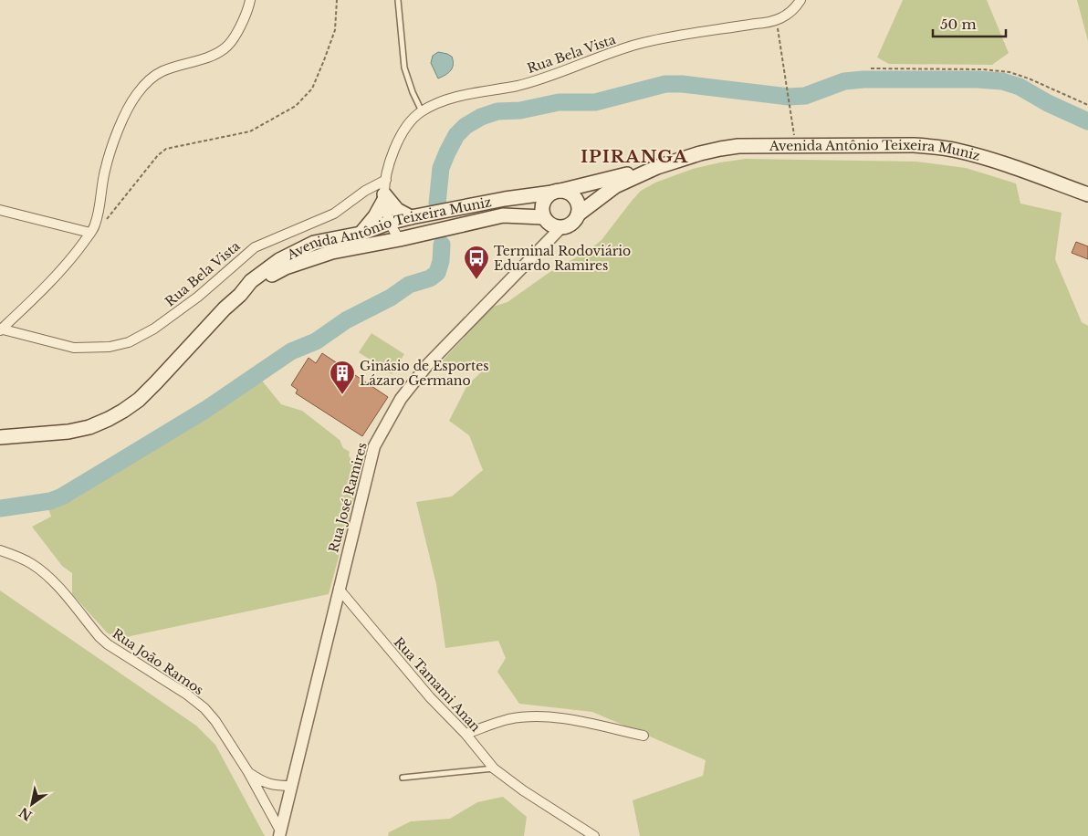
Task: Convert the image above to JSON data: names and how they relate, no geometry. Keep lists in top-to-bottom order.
{
  "streets": {
    "main road": ["Avenida Antônio Teixeira Muniz"],
    "street": [
      "Rua Bela Vista",
      "Rua José Ramires",
      "Rua João Ramos",
      "Rua Tamami Anan"
    ]
  },
  "crossings": [
    ["Rua Bela Vista", "Avenida Antônio Teixeira Muniz"],
    ["Avenida Antônio Teixeira Muniz", "Rua José Ramires"],
    ["Rua José Ramires", "Rua João Ramos"],
    ["Rua José Ramires", "Rua Tamami Anan"]
  ],
  "districts": ["IPIRANGA"],
  "places": {
    "bus stop": ["Terminal Rodoviário Eduardo Ramires"],
    "building": ["Ginásio de Esportes Lázaro Germano"]
  },
  "scale_bar": "50 m",
  "north": "bottom left"
}
